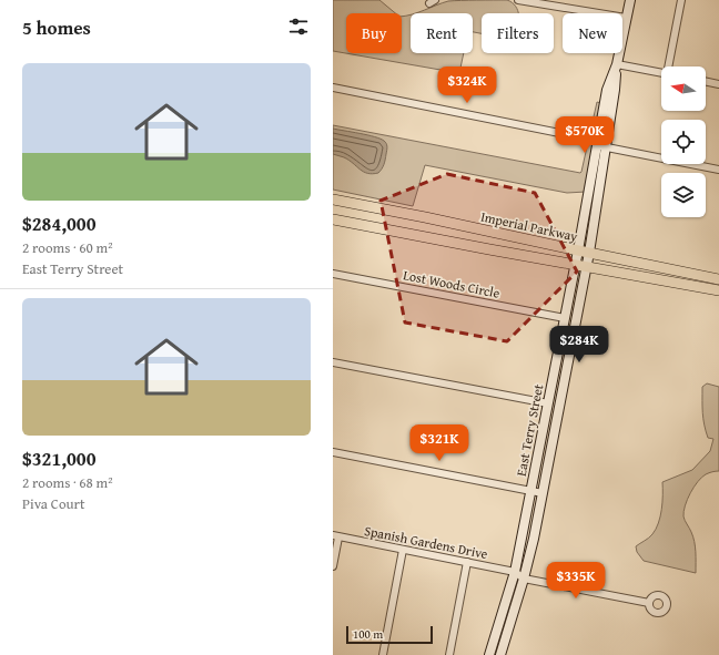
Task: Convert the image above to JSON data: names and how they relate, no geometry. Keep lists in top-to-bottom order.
{
  "streets": {
    "main road": ["Imperial Parkway"],
    "street": ["Lost Woods Circle", "East Terry Street", "Spanish Gardens Drive"]
  },
  "crossings": [
    ["Imperial Parkway", "East Terry Street"],
    ["Lost Woods Circle", "East Terry Street"],
    ["East Terry Street", "Spanish Gardens Drive"]
  ],
  "scale_bar": "100 m",
  "north": "left",
  "page": {
    "heading": "5 homes",
    "chip": [
      "Buy",
      "Rent",
      "Filters",
      "New"
    ],
    "list": [
      {
        "name": "$284,000",
        "note": "2 rooms · 60 m² · East Terry Street"
      },
      {
        "name": "$321,000",
        "note": "2 rooms · 68 m² · Piva Court"
      }
    ],
    "price": [
      "$324K",
      "$570K",
      "$284K",
      "$321K",
      "$335K"
    ],
    "scale": "100 m"
  }
}
